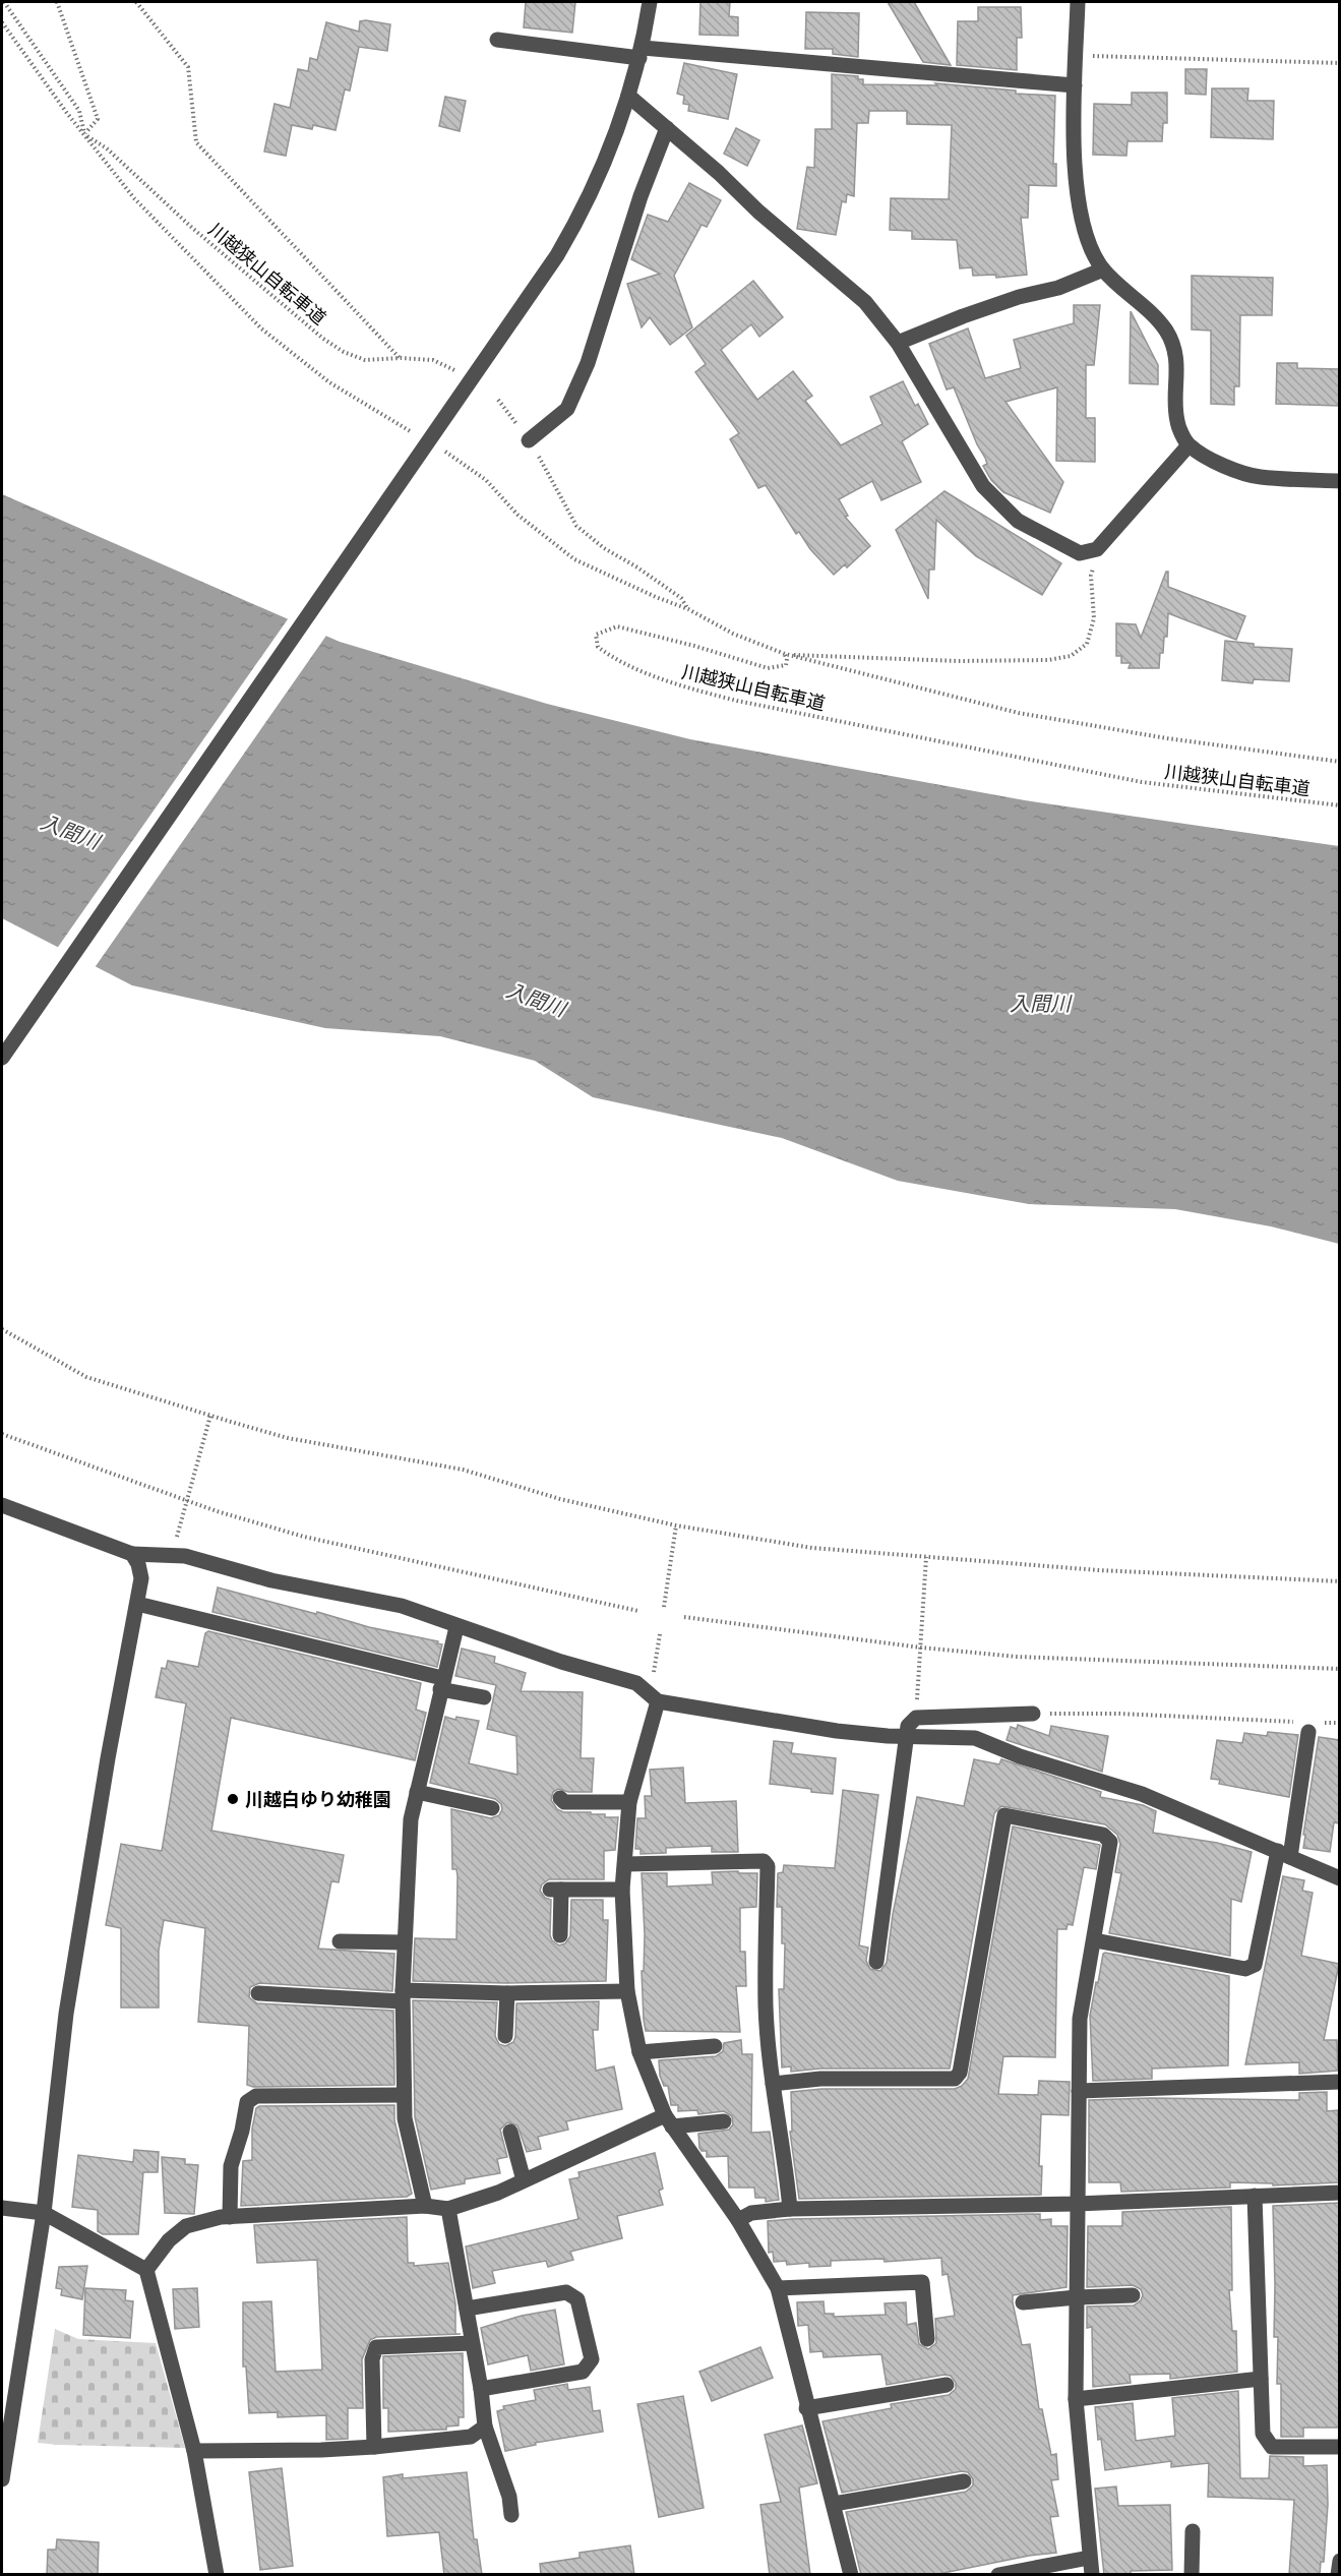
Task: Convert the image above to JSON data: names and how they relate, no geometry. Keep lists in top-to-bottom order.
{
  "streets": {
    "path": ["川越狭山自転車道"]
  },
  "water": ["入間川"],
  "places": ["川越白ゆり幼稚園"]
}
